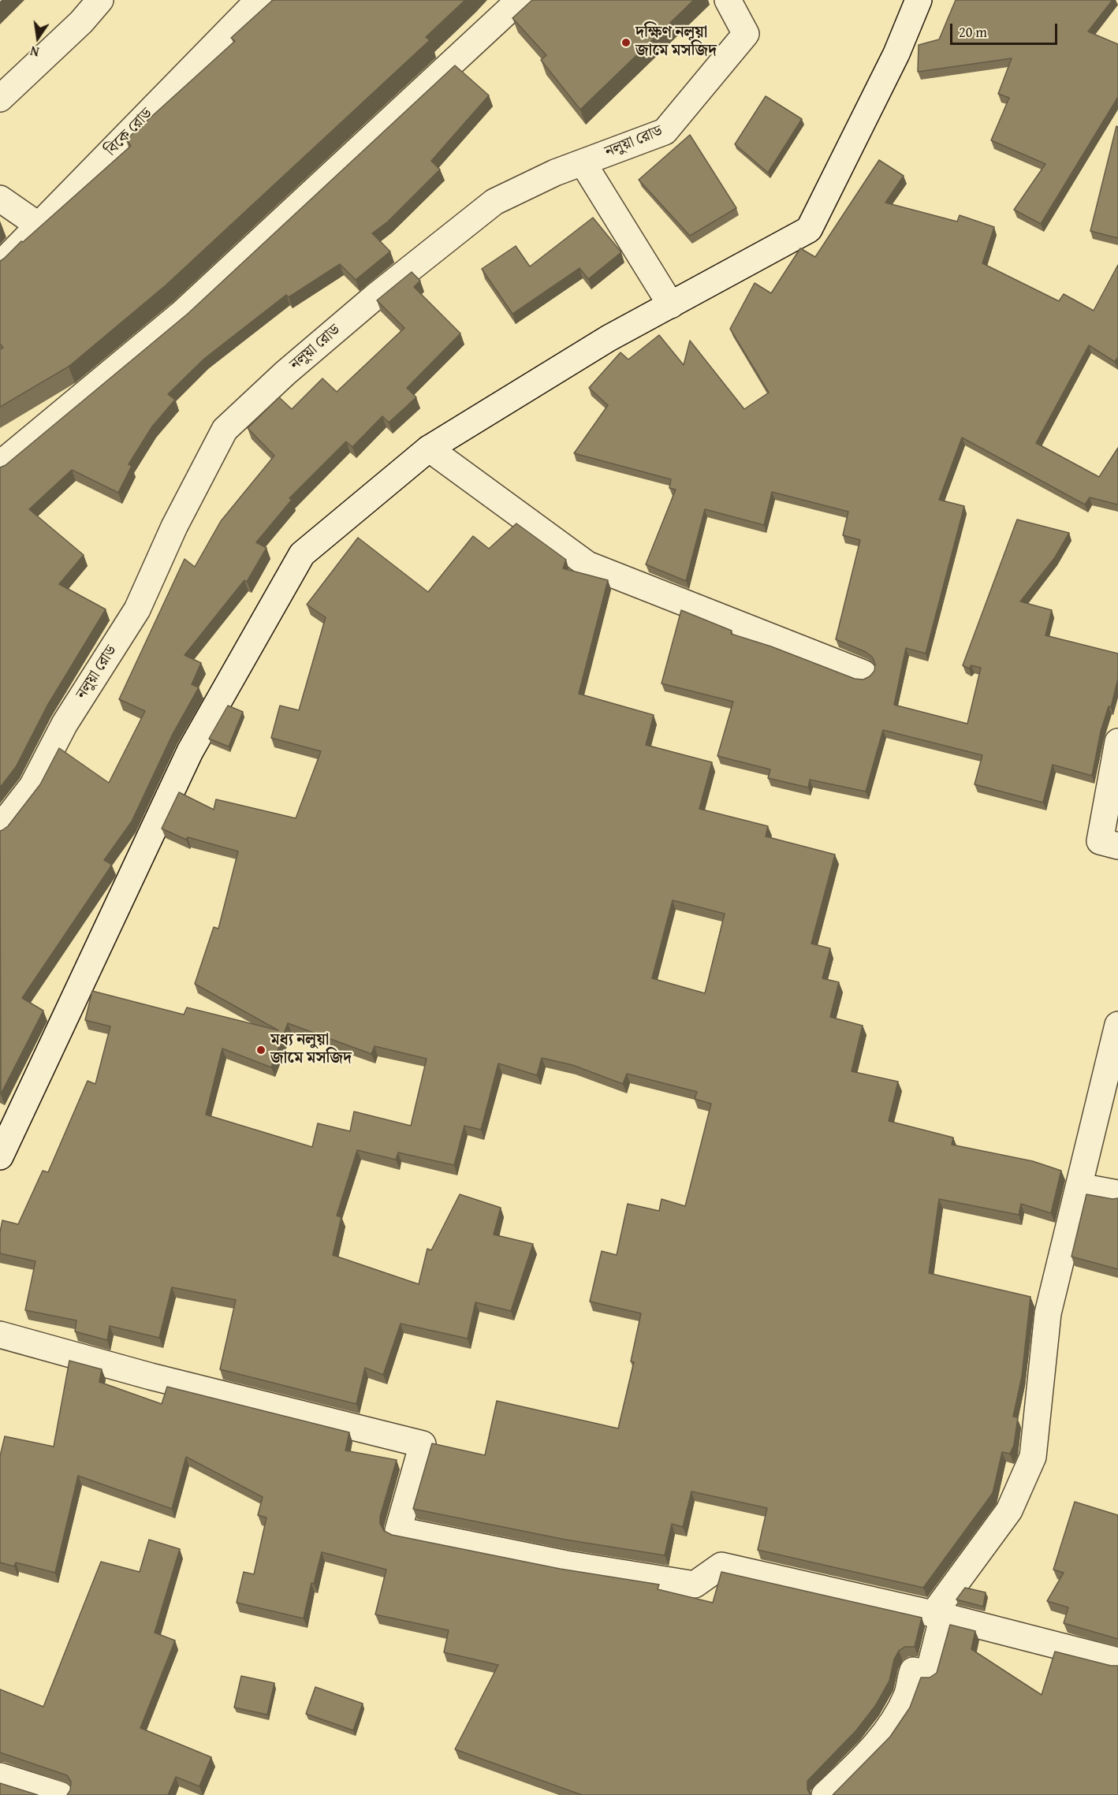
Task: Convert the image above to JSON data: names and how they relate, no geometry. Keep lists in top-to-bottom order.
{
  "streets": {
    "street": ["বিকে রোড", "নলুয়া রোড"]
  },
  "places": ["দক্ষিণ নলুয়া জামে মসজিদ", "মধ্য নলুয়া জামে মসজিদ"],
  "scale_bar": "20 m",
  "north": "bottom"
}
